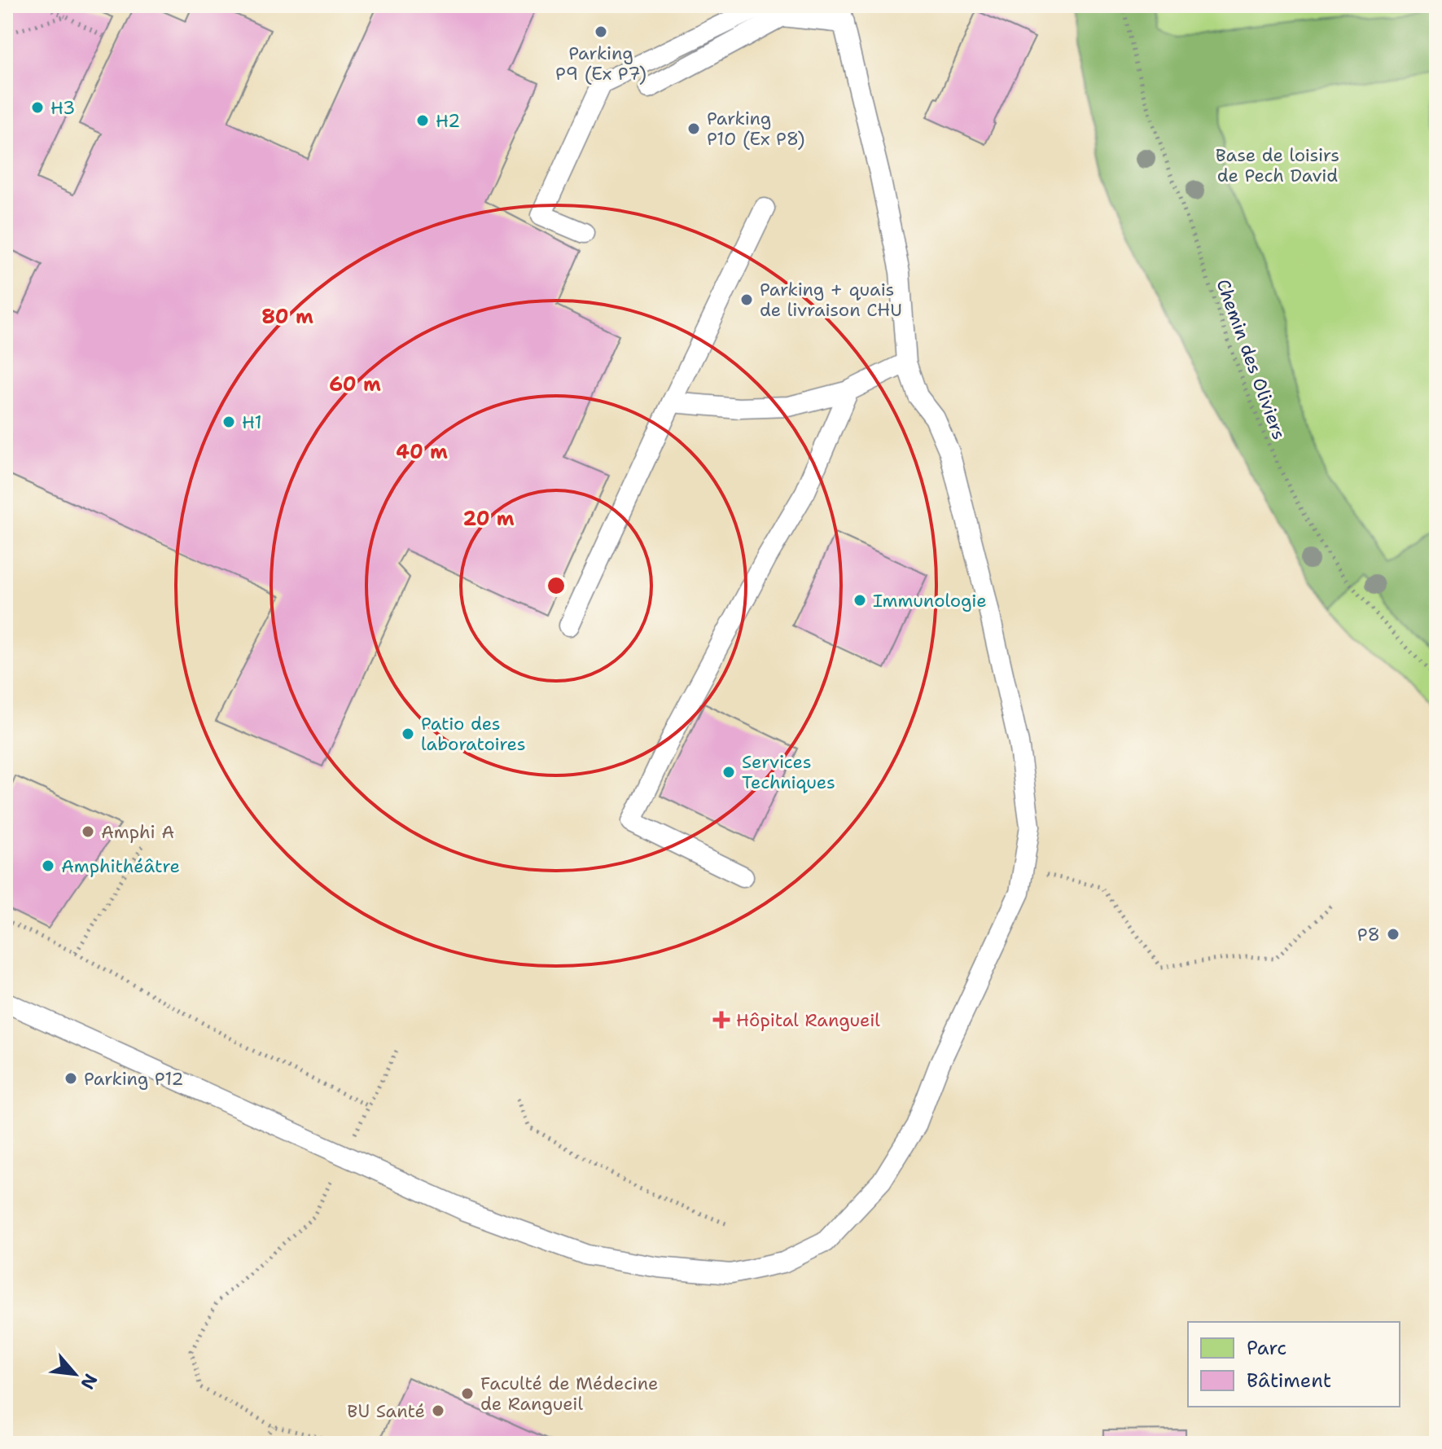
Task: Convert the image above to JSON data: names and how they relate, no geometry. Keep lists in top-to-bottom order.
{
  "streets": {
    "path": ["Chemin des Oliviers"]
  },
  "parks": ["Base de loisirs de Pech David"],
  "places": {
    "other": [
      "Parking P9 (Ex P7)",
      "H3",
      "H2",
      "Parking P10 (Ex P8)",
      "Parking + quais de livraison CHU",
      "H1",
      "Immunologie",
      "Patio des laboratoires",
      "Services Techniques",
      "Amphi A",
      "Amphithéâtre",
      "P8",
      "Parking P12",
      "Faculté de Médecine de Rangueil",
      "BU Santé"
    ],
    "health": ["Hôpital Rangueil"]
  },
  "legend": ["Parc", "Bâtiment"],
  "north": "bottom right",
  "rings": [
    "80 m",
    "60 m",
    "40 m",
    "20 m"
  ]
}
